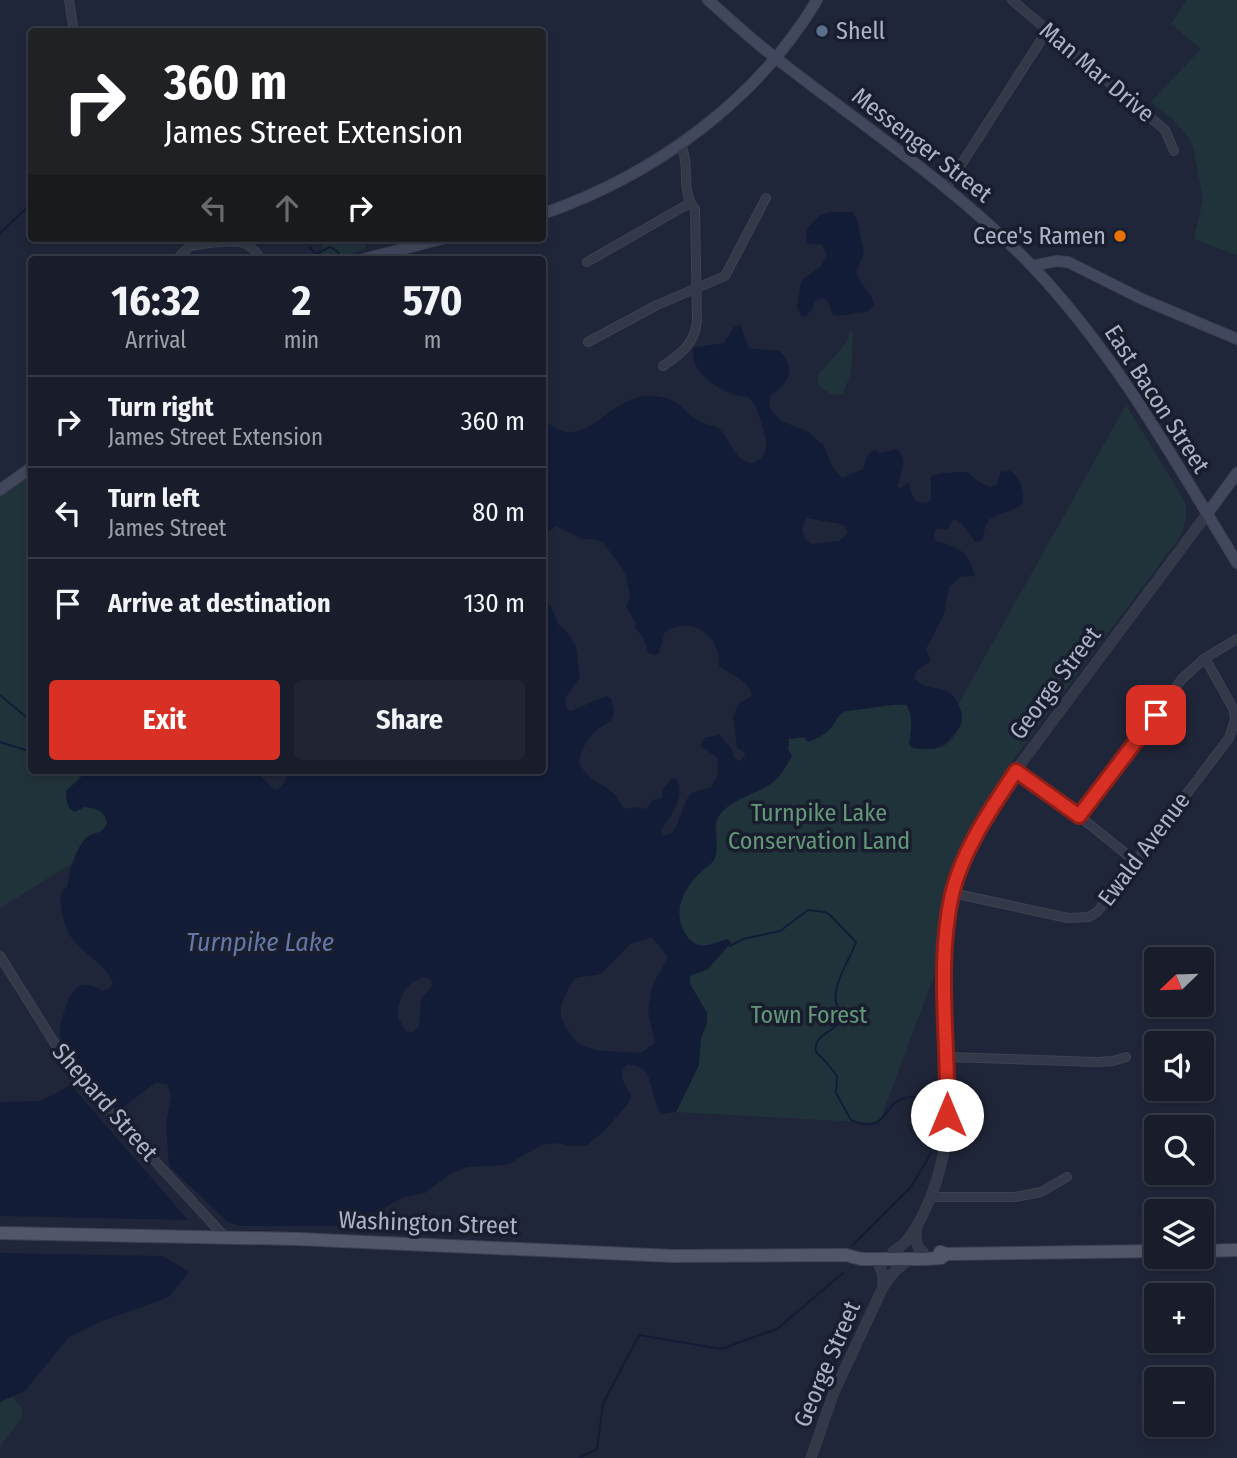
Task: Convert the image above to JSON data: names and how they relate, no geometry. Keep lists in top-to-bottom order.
{
  "streets": {
    "main road": [
      "Messenger Street",
      "East Bacon Street",
      "George Street",
      "Washington Street"
    ],
    "street": ["Man Mar Drive", "Ewald Avenue", "Shepard Street"]
  },
  "crossings": [
    ["Messenger Street", "East Bacon Street"],
    ["East Bacon Street", "George Street"],
    ["George Street", "Ewald Avenue"],
    ["George Street", "Washington Street"],
    ["Shepard Street", "Washington Street"]
  ],
  "water": ["Turnpike Lake"],
  "parks": ["Turnpike Lake Conservation Land", "Town Forest"],
  "places": ["Shell", "Cece's Ramen"],
  "north": "bottom left",
  "page": {
    "turn": ["360 m", "James Street Extension"],
    "eta": [
      "16:32",
      "Arrival",
      "2",
      "min",
      "570",
      "m"
    ],
    "list": [
      {
        "name": "Turn right",
        "note": "James Street Extension",
        "value": "360 m"
      },
      {
        "name": "Turn left",
        "note": "James Street",
        "value": "80 m"
      },
      {
        "name": "Arrive at destination",
        "value": "130 m"
      }
    ],
    "buttons": ["Exit", "Share"],
    "map_buttons": ["+", "−"]
  }
}
